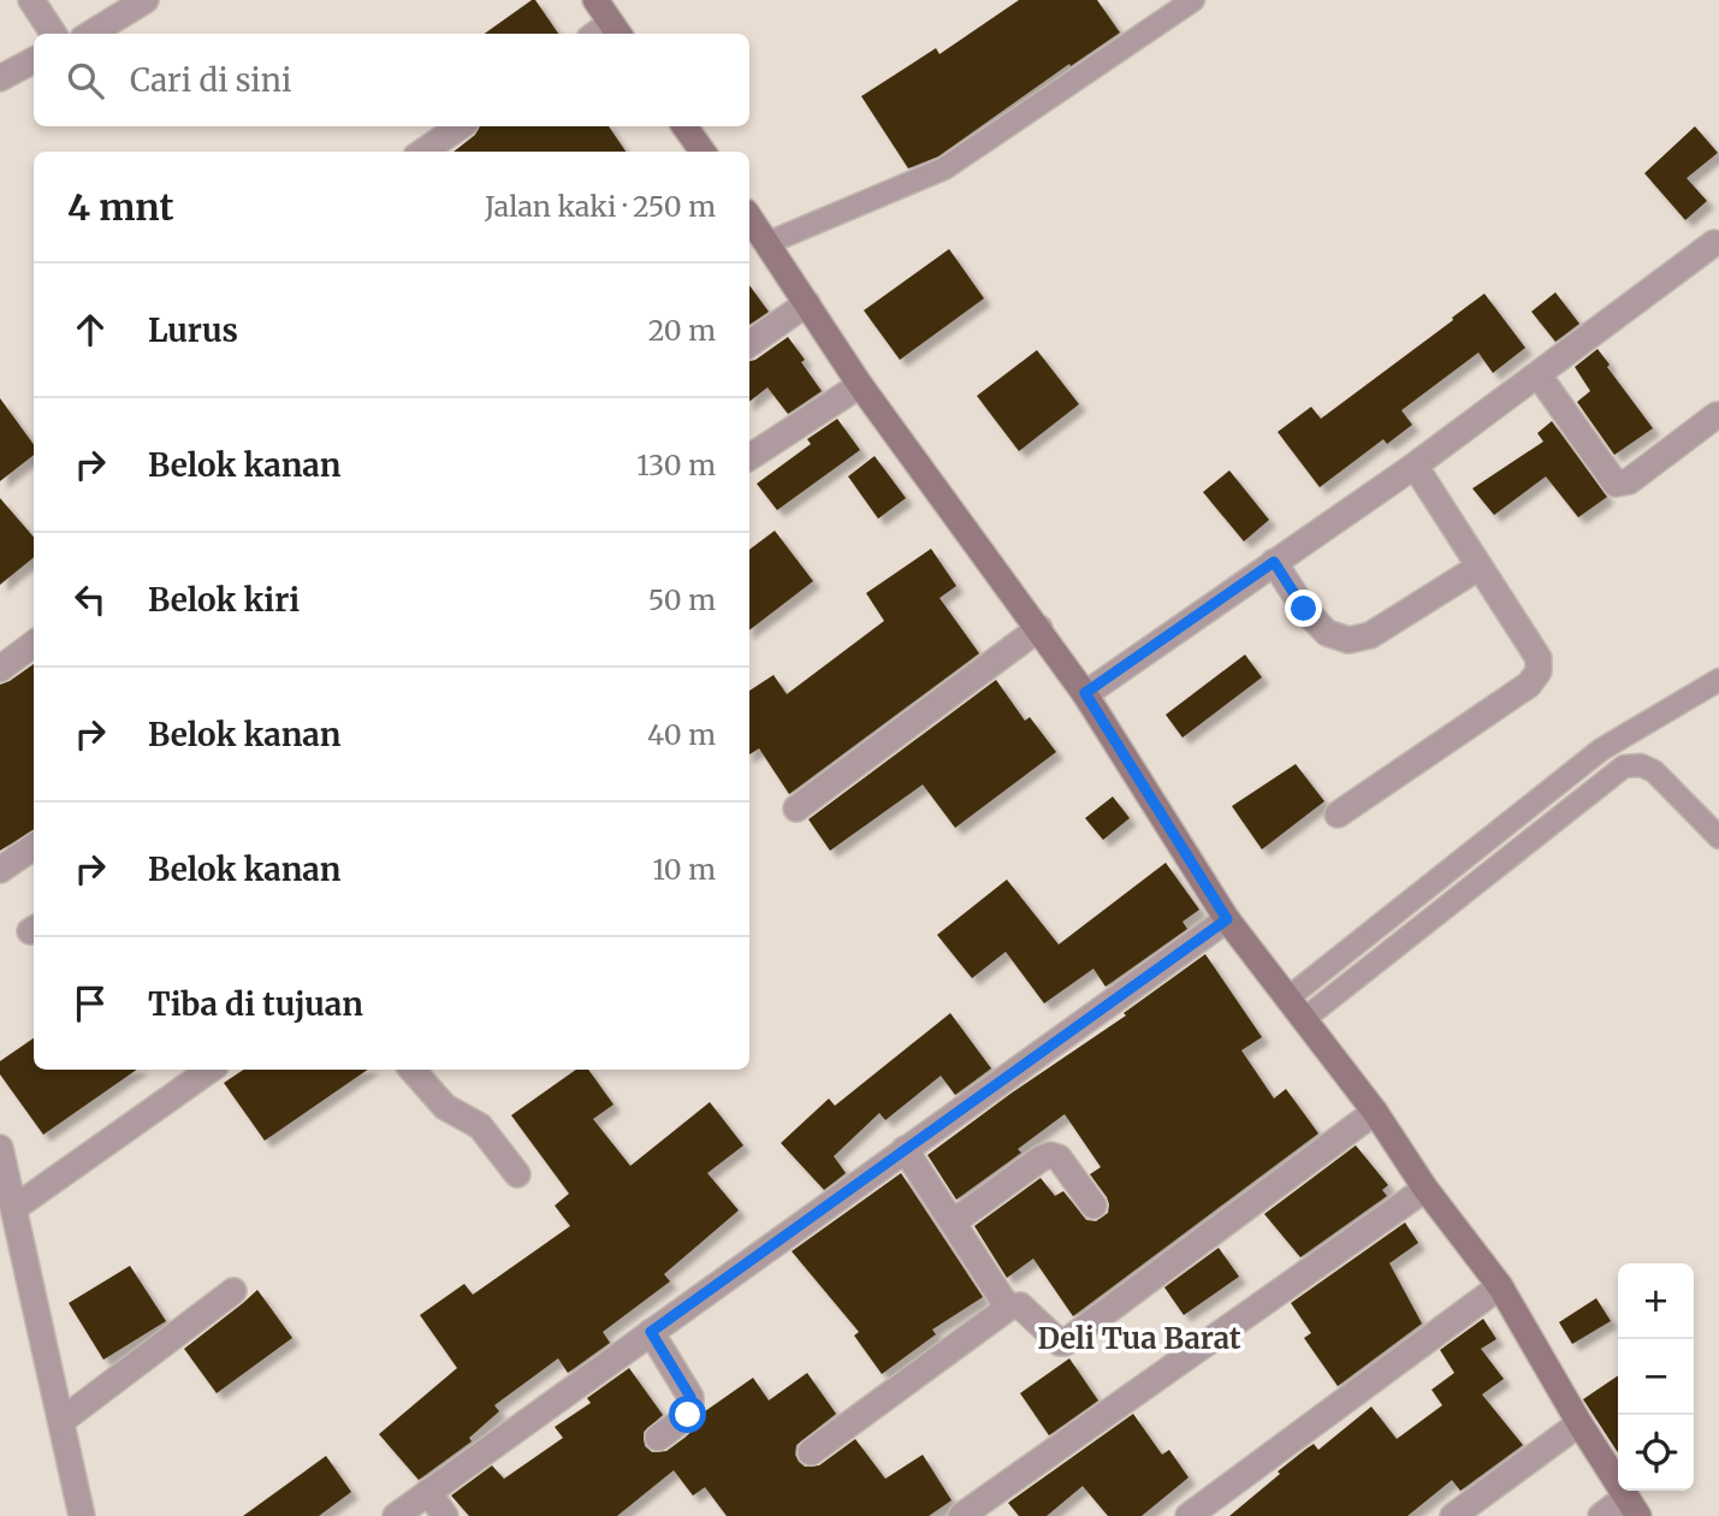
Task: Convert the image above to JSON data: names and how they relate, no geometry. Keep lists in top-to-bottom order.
{
  "districts": ["Deli Tua Barat"],
  "page": {
    "search": "Cari di sini",
    "heading": ["4 mnt", "Jalan kaki · 250 m"],
    "list": [
      ["Lurus", "20 m"],
      ["Belok kanan", "130 m"],
      ["Belok kiri", "50 m"],
      ["Belok kanan", "40 m"],
      ["Belok kanan", "10 m"],
      "Tiba di tujuan"
    ],
    "map_buttons": ["+", "−"]
  }
}
